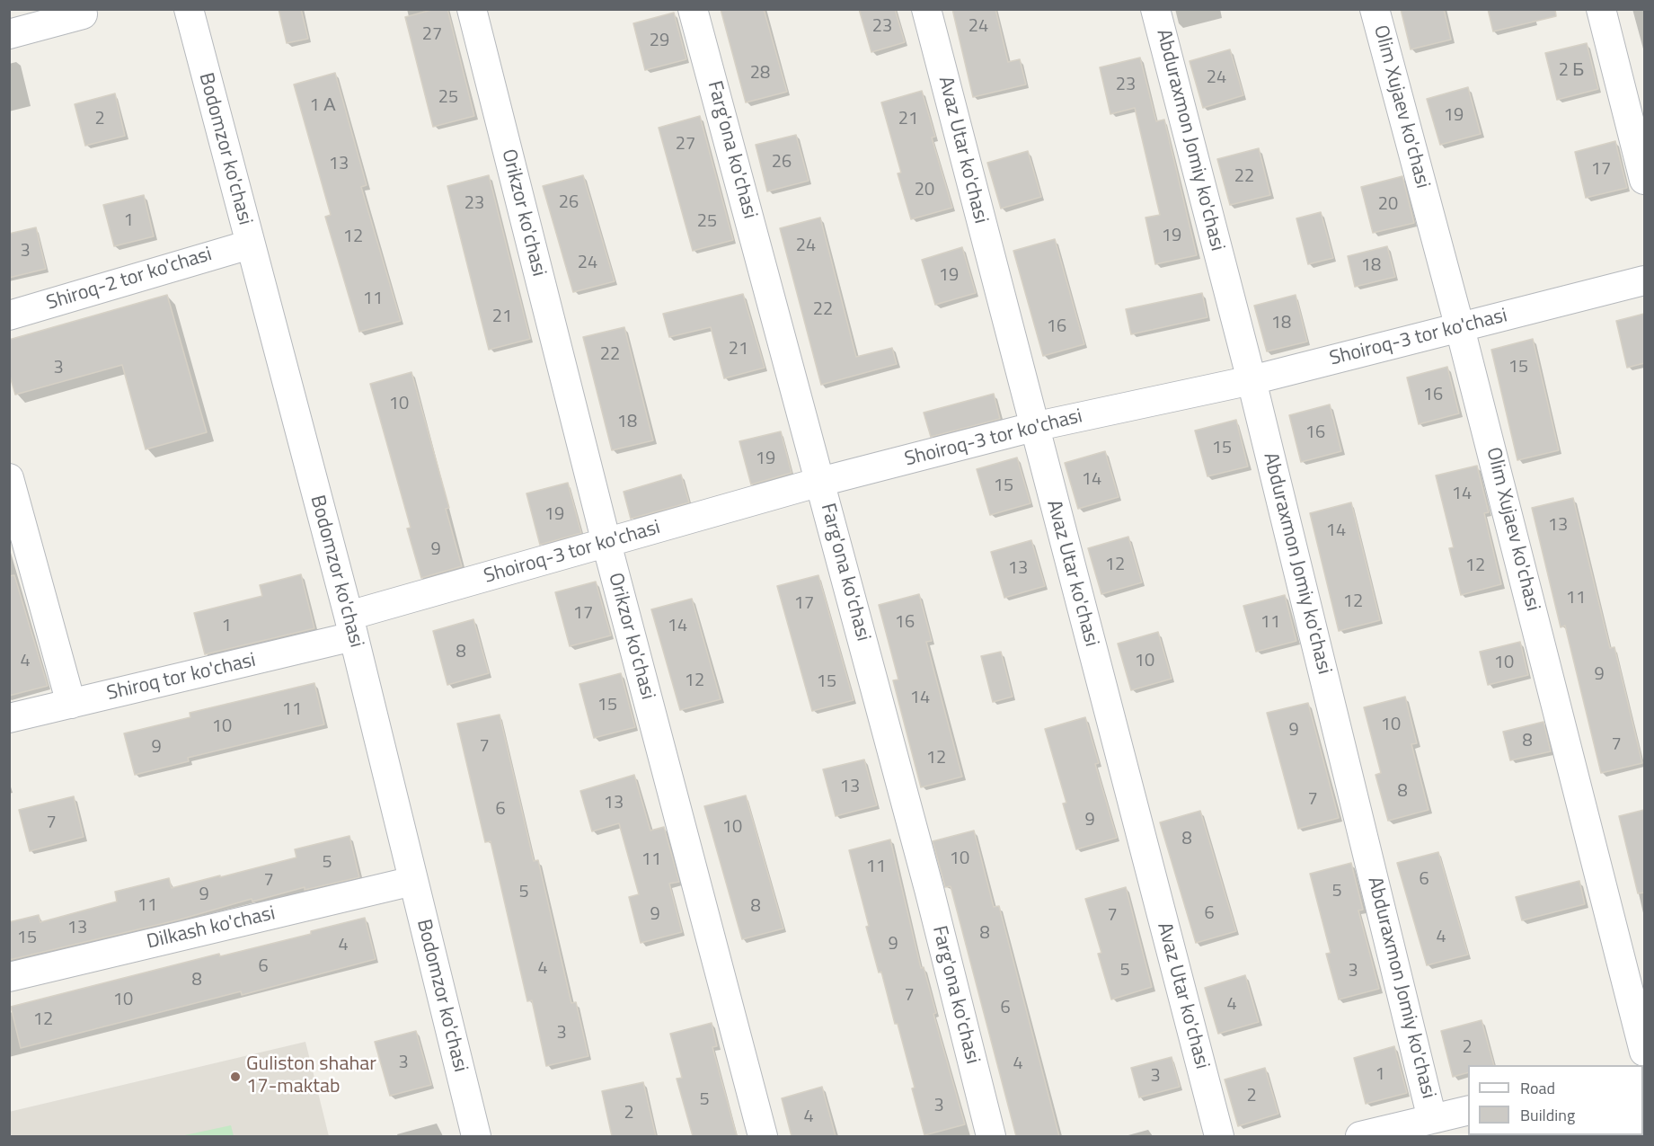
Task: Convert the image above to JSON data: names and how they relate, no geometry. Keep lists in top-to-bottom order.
{
  "streets": {
    "street": [
      "Olim Xujaev ko'chasi",
      "Abduraxmon Jomiy ko'chasi",
      "Bodomzor ko'chasi",
      "Farg'ona ko'chasi",
      "Avaz Utar ko'chasi",
      "Orikzor ko'chasi",
      "Shiroq-2 tor ko'chasi",
      "Shoiroq-3 tor ko'chasi",
      "Shiroq tor ko'chasi",
      "Dilkash ko'chasi"
    ]
  },
  "crossings": [
    ["Olim Xujaev ko'chasi", "Shoiroq-3 tor ko'chasi"],
    ["Abduraxmon Jomiy ko'chasi", "Shoiroq-3 tor ko'chasi"],
    ["Bodomzor ko'chasi", "Shiroq-2 tor ko'chasi"],
    ["Bodomzor ko'chasi", "Shoiroq-3 tor ko'chasi"],
    ["Bodomzor ko'chasi", "Shiroq tor ko'chasi"],
    ["Bodomzor ko'chasi", "Dilkash ko'chasi"],
    ["Farg'ona ko'chasi", "Shoiroq-3 tor ko'chasi"],
    ["Avaz Utar ko'chasi", "Shoiroq-3 tor ko'chasi"],
    ["Orikzor ko'chasi", "Shoiroq-3 tor ko'chasi"],
    ["Shoiroq-3 tor ko'chasi", "Shiroq tor ko'chasi"]
  ],
  "places": ["Guliston shahar 17-maktab"],
  "house_numbers": [
    "23",
    "24",
    "27",
    "29",
    "2 Б",
    "28",
    "24",
    "23",
    "25",
    "1 А",
    "19",
    "2",
    "21",
    "27",
    "26",
    "13",
    "17",
    "22",
    "20",
    "26",
    "23",
    "20",
    "1",
    "25",
    "19",
    "12",
    "24",
    "3",
    "24",
    "18",
    "19",
    "11",
    "22",
    "21",
    "18",
    "16",
    "21",
    "22",
    "15",
    "3",
    "16",
    "10",
    "18",
    "16",
    "15",
    "19",
    "14",
    "15",
    "14",
    "19",
    "13",
    "14",
    "9",
    "12",
    "12",
    "13",
    "11",
    "12",
    "17",
    "17",
    "16",
    "11",
    "1",
    "14",
    "8",
    "4",
    "10",
    "10",
    "9",
    "12",
    "15",
    "14",
    "15",
    "11",
    "10",
    "10",
    "9",
    "8",
    "7",
    "7",
    "9",
    "12",
    "13",
    "8",
    "7",
    "13",
    "6",
    "9",
    "7",
    "10",
    "8",
    "10",
    "11",
    "5",
    "11",
    "6",
    "7",
    "5",
    "5",
    "9",
    "11",
    "8",
    "6",
    "9",
    "7",
    "13",
    "8",
    "4",
    "15",
    "9",
    "4",
    "6",
    "4",
    "5",
    "3",
    "8",
    "7",
    "10",
    "4",
    "6",
    "12",
    "3",
    "2",
    "3",
    "4",
    "1",
    "3",
    "2",
    "5",
    "3",
    "2",
    "4"
  ],
  "legend": ["Road", "Building"]
}
